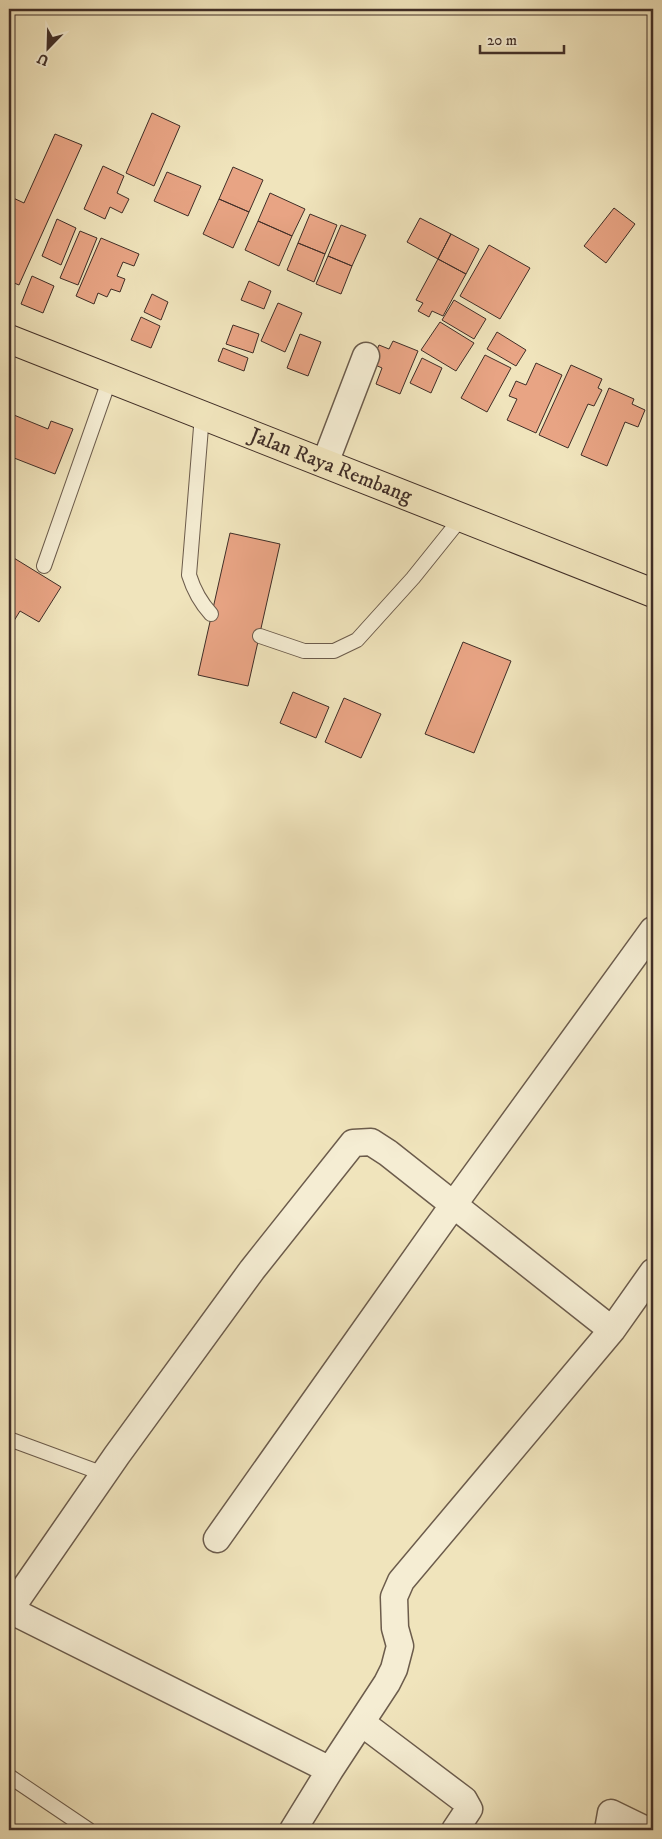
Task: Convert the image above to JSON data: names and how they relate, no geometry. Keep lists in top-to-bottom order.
{
  "streets": {
    "highway": ["Jalan Raya Rembang"]
  },
  "scale_bar": "20 m",
  "north": "bottom left"
}
